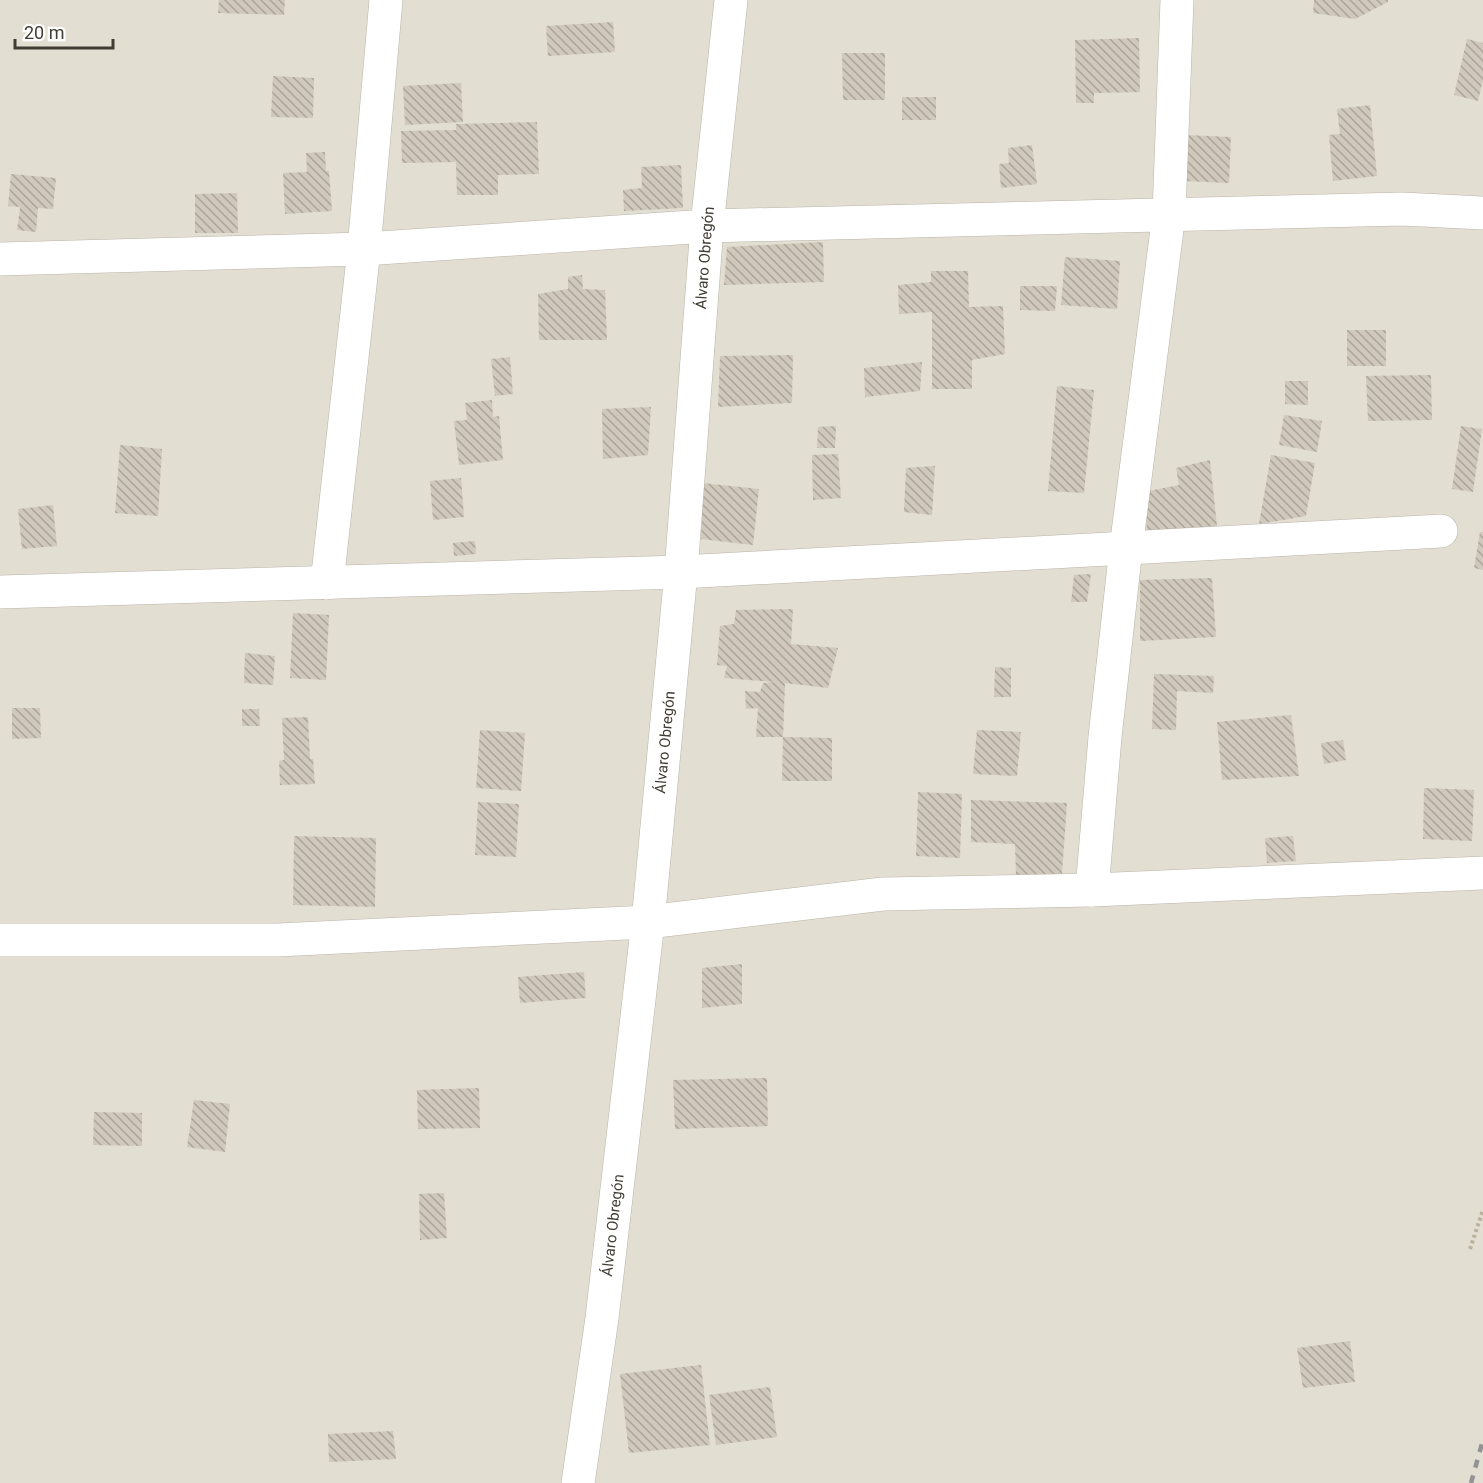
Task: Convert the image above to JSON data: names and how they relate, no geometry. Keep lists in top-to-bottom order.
{
  "streets": {
    "street": ["Álvaro Obregón"]
  },
  "scale_bar": "20 m"
}
